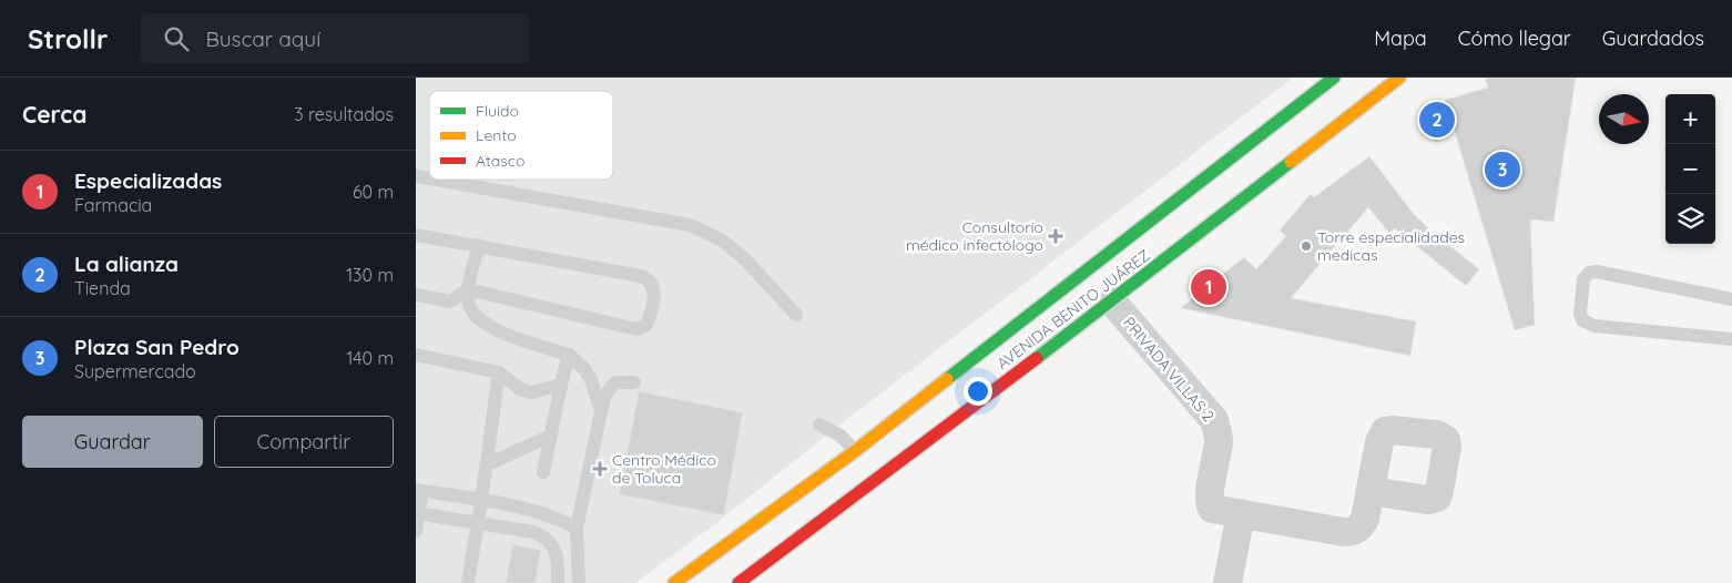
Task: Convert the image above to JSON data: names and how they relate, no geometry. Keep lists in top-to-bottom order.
{
  "streets": {
    "main road": ["AVENIDA BENITO JUÁREZ"],
    "street": ["PRIVADA VILLAS 2"]
  },
  "crossings": [
    ["AVENIDA BENITO JUÁREZ", "PRIVADA VILLAS 2"]
  ],
  "places": {
    "health": ["Consultorio médico infectólogo", "Centro Médico de Toluca"],
    "other": ["Torre especialidades medicas"]
  },
  "legend": ["Fluido", "Lento", "Atasco"],
  "north": "right",
  "page": {
    "header": "Strollr",
    "search": "Buscar aquí",
    "nav": ["Mapa", "Cómo llegar", "Guardados"],
    "heading": ["Cerca", "3 resultados"],
    "map_buttons": ["+", "−"],
    "pins": ["2", "3", "1"],
    "list": [
      {
        "mark": "1",
        "name": "Especializadas",
        "note": "Farmacia",
        "value": "60 m"
      },
      {
        "mark": "2",
        "name": "La alianza",
        "note": "Tienda",
        "value": "130 m"
      },
      {
        "mark": "3",
        "name": "Plaza San Pedro",
        "note": "Supermercado",
        "value": "140 m"
      }
    ],
    "buttons": ["Guardar", "Compartir"]
  }
}
